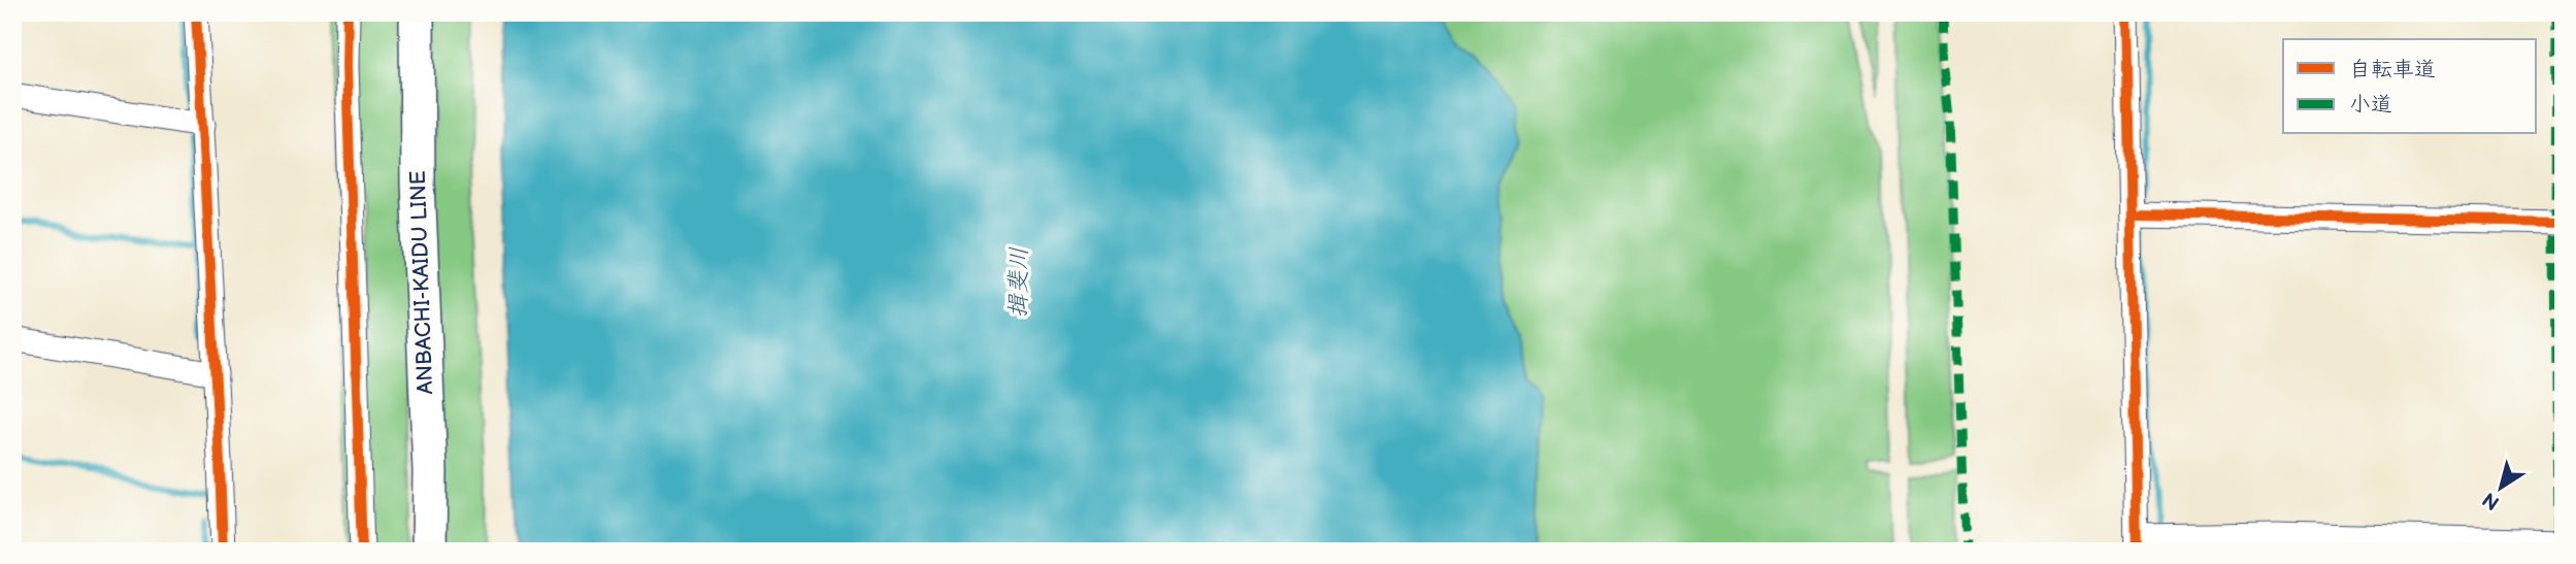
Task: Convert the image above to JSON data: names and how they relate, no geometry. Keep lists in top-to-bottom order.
{
  "streets": {
    "main road": ["ANBACHI-KAIDU LINE"]
  },
  "water": ["揖斐川"],
  "legend": ["自転車道", "小道"],
  "north": "bottom left"
}
